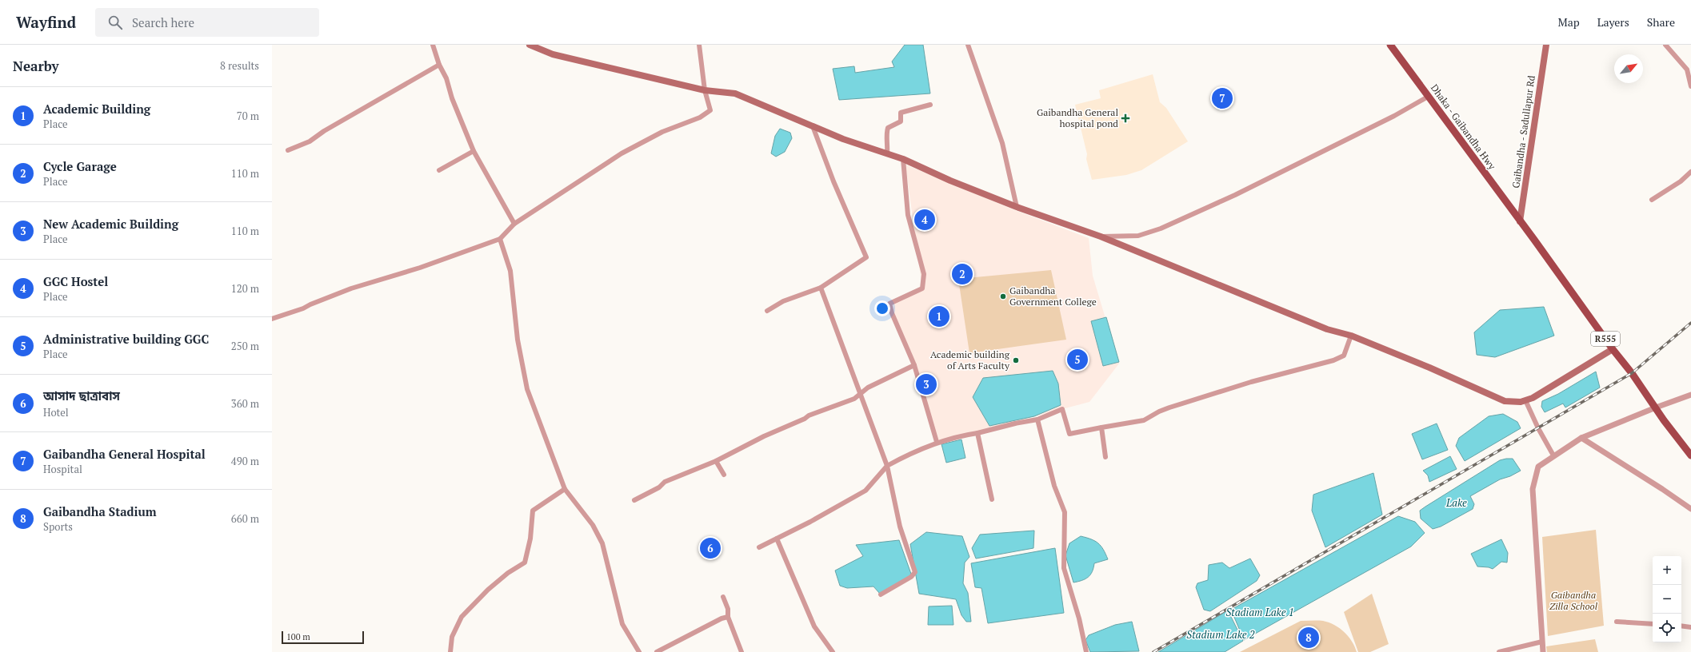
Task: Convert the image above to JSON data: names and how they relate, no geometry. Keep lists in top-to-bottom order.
{
  "streets": {
    "main road": ["Dhaka - Gaibandha Hwy", "Gaibandha - Sadullapur Rd", "R555"]
  },
  "crossings": [
    ["Dhaka - Gaibandha Hwy", "Gaibandha - Sadullapur Rd"],
    ["Dhaka - Gaibandha Hwy", "R555"],
    ["Gaibandha - Sadullapur Rd", "R555"]
  ],
  "water": ["Lake", "Stadiam Lake 1", "Stadium Lake 2"],
  "parks": ["Gaibandha Zilla School"],
  "places": {
    "health": ["Gaibandha General hospital pond"],
    "other": ["Gaibandha Government College", "Academic building of Arts Faculty"]
  },
  "scale_bar": "100 m",
  "north": "top right",
  "page": {
    "header": "Wayfind",
    "search": "Search here",
    "nav": ["Map", "Layers", "Share"],
    "heading": ["Nearby", "8 results"],
    "list": [
      {
        "mark": "1",
        "name": "Academic Building",
        "note": "Place",
        "value": "70 m"
      },
      {
        "mark": "2",
        "name": "Cycle Garage",
        "note": "Place",
        "value": "110 m"
      },
      {
        "mark": "3",
        "name": "New Academic Building",
        "note": "Place",
        "value": "110 m"
      },
      {
        "mark": "4",
        "name": "GGC Hostel",
        "note": "Place",
        "value": "120 m"
      },
      {
        "mark": "5",
        "name": "Administrative building GGC",
        "note": "Place",
        "value": "250 m"
      },
      {
        "mark": "6",
        "name": "আসাদ ছাত্রাবাস",
        "note": "Hotel",
        "value": "360 m"
      },
      {
        "mark": "7",
        "name": "Gaibandha General Hospital",
        "note": "Hospital",
        "value": "490 m"
      },
      {
        "mark": "8",
        "name": "Gaibandha Stadium",
        "note": "Sports",
        "value": "660 m"
      }
    ],
    "pins": [
      "7",
      "4",
      "2",
      "1",
      "5",
      "3",
      "6",
      "8"
    ],
    "map_buttons": ["+", "−"],
    "scale": "100 m"
  }
}
